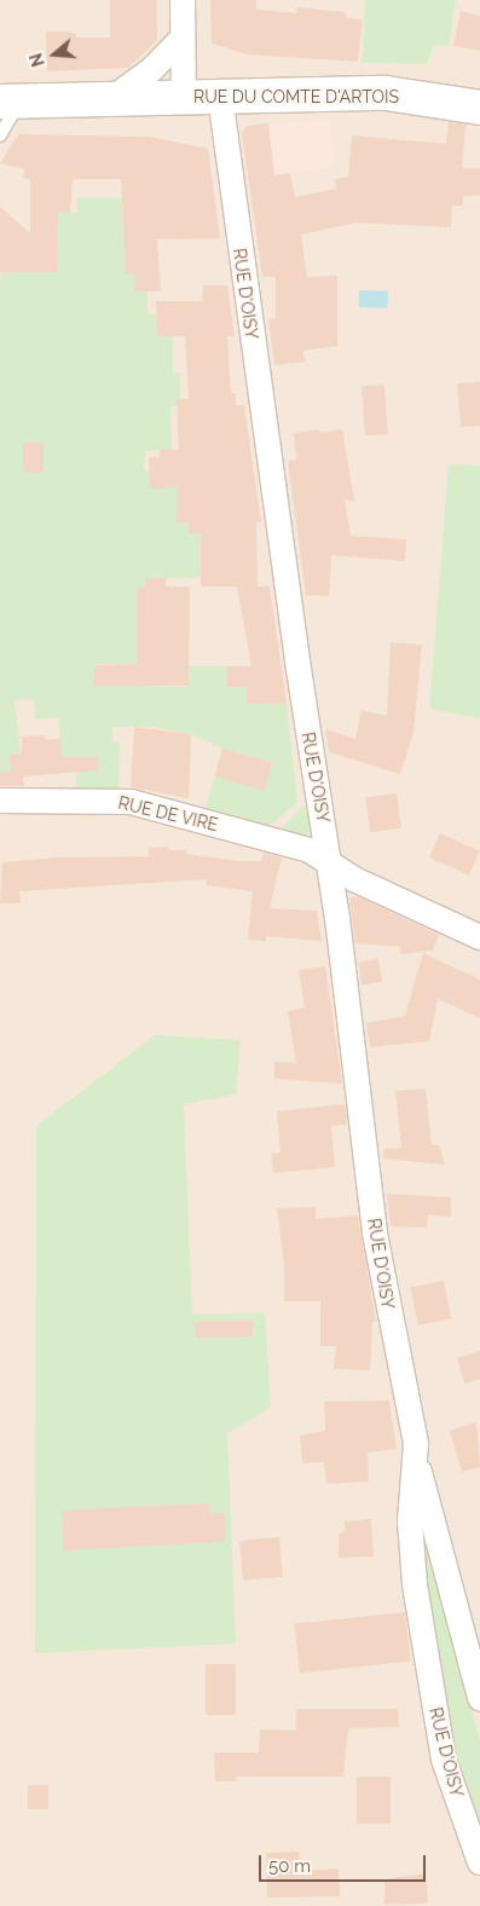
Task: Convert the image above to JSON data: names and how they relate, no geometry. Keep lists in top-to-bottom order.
{
  "streets": {
    "main road": ["RUE DU COMTE D'ARTOIS"],
    "street": ["RUE D'OISY", "RUE DE VIRE"]
  },
  "crossings": [
    ["RUE DU COMTE D'ARTOIS", "RUE D'OISY"],
    ["RUE D'OISY", "RUE DE VIRE"]
  ],
  "scale_bar": "50 m",
  "north": "left"
}
